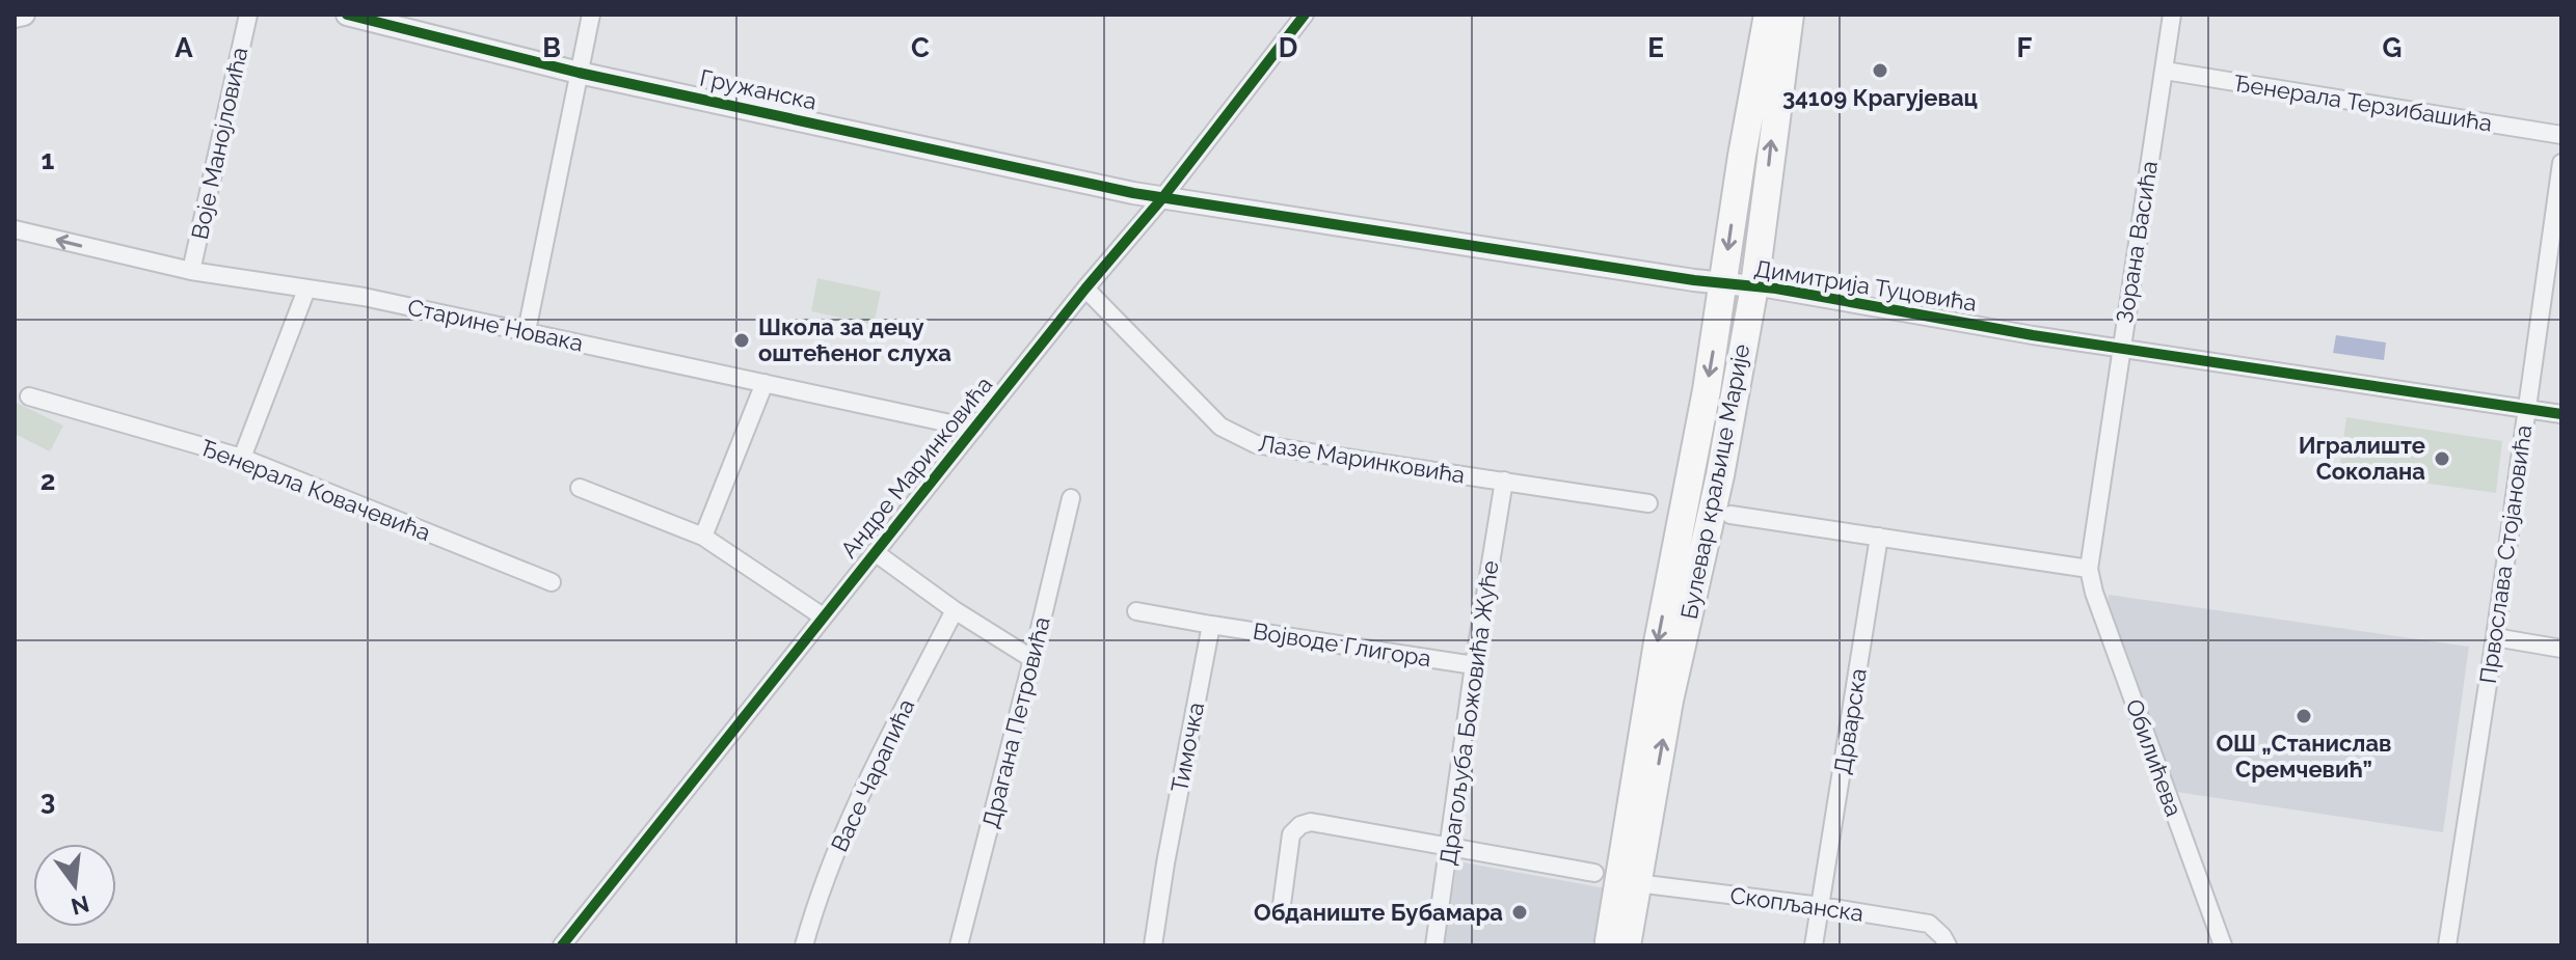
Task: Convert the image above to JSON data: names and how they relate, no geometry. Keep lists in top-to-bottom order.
{
  "streets": {
    "main road": ["Булевар краљице Марије"],
    "street": [
      "Гружанска",
      "Ђенерала Терзибашића",
      "Воје Манојловића",
      "Зорана Васића",
      "Димитрија Туцовића",
      "Старине Новака",
      "Лазе Маринковића",
      "Андре Маринковића",
      "Ђенерала Ковачевића",
      "Првослава Стојановића",
      "Војводе Глигора",
      "Драгољуба Божовића Жуће",
      "Дрварска",
      "Драгана Петровића",
      "Тимочка",
      "Обилићева",
      "Васе Чарапића",
      "Скопљанска"
    ]
  },
  "crossings": [
    ["Гружанска", "Димитрија Туцовића"],
    ["Гружанска", "Андре Маринковића"],
    ["Ђенерала Терзибашића", "Зорана Васића"],
    ["Воје Манојловића", "Старине Новака"],
    ["Зорана Васића", "Димитрија Туцовића"],
    ["Зорана Васића", "Обилићева"],
    ["Димитрија Туцовића", "Андре Маринковића"],
    ["Димитрија Туцовића", "Булевар краљице Марије"],
    ["Димитрија Туцовића", "Првослава Стојановића"],
    ["Старине Новака", "Андре Маринковића"],
    ["Лазе Маринковића", "Андре Маринковића"],
    ["Лазе Маринковића", "Драгољуба Божовића Жуће"],
    ["Булевар краљице Марије", "Скопљанска"],
    ["Војводе Глигора", "Драгољуба Божовића Жуће"],
    ["Војводе Глигора", "Тимочка"],
    ["Дрварска", "Скопљанска"]
  ],
  "places": [
    "34109 Крагујевац",
    "Школа за децу оштећеног слуха",
    "Игралиште Соколана",
    "ОШ „Станислав Сремчевић”",
    "Обданиште Бубамара"
  ],
  "north": "bottom",
  "grid": {
    "columns": [
      "A",
      "B",
      "C",
      "D",
      "E",
      "F",
      "G"
    ],
    "rows": ["1", "2", "3"]
  }
}
